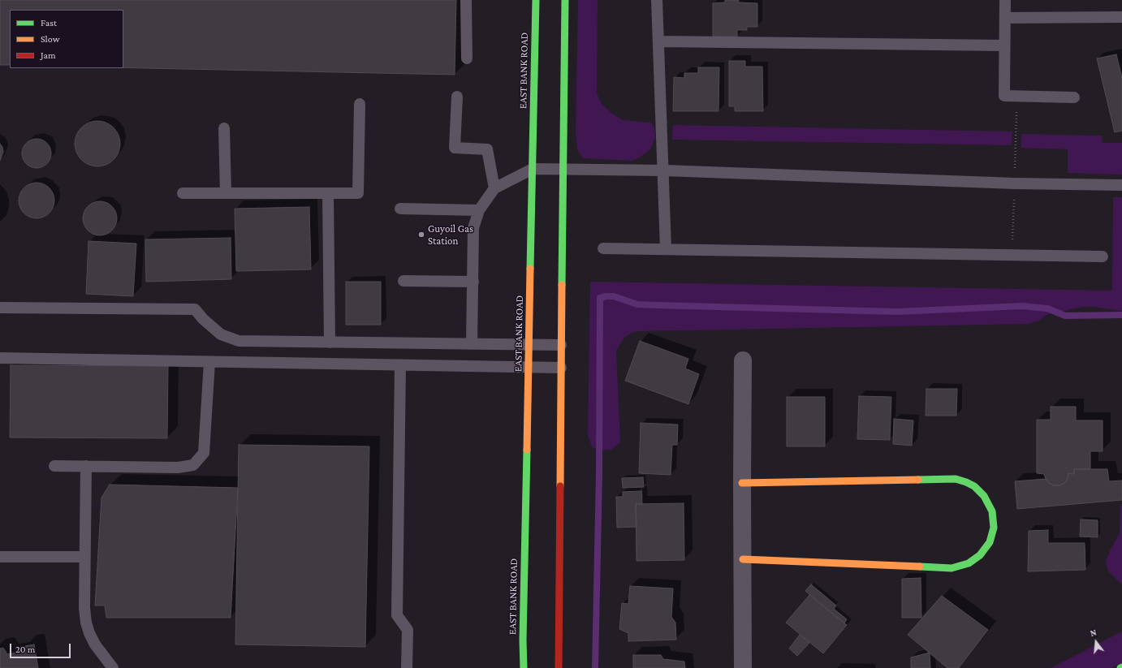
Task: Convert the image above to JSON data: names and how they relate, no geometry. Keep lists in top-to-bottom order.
{
  "streets": {
    "main road": ["EAST BANK ROAD"]
  },
  "places": ["Guyoil Gas Station"],
  "legend": ["Fast", "Slow", "Jam"],
  "scale_bar": "20 m",
  "north": "top"
}
